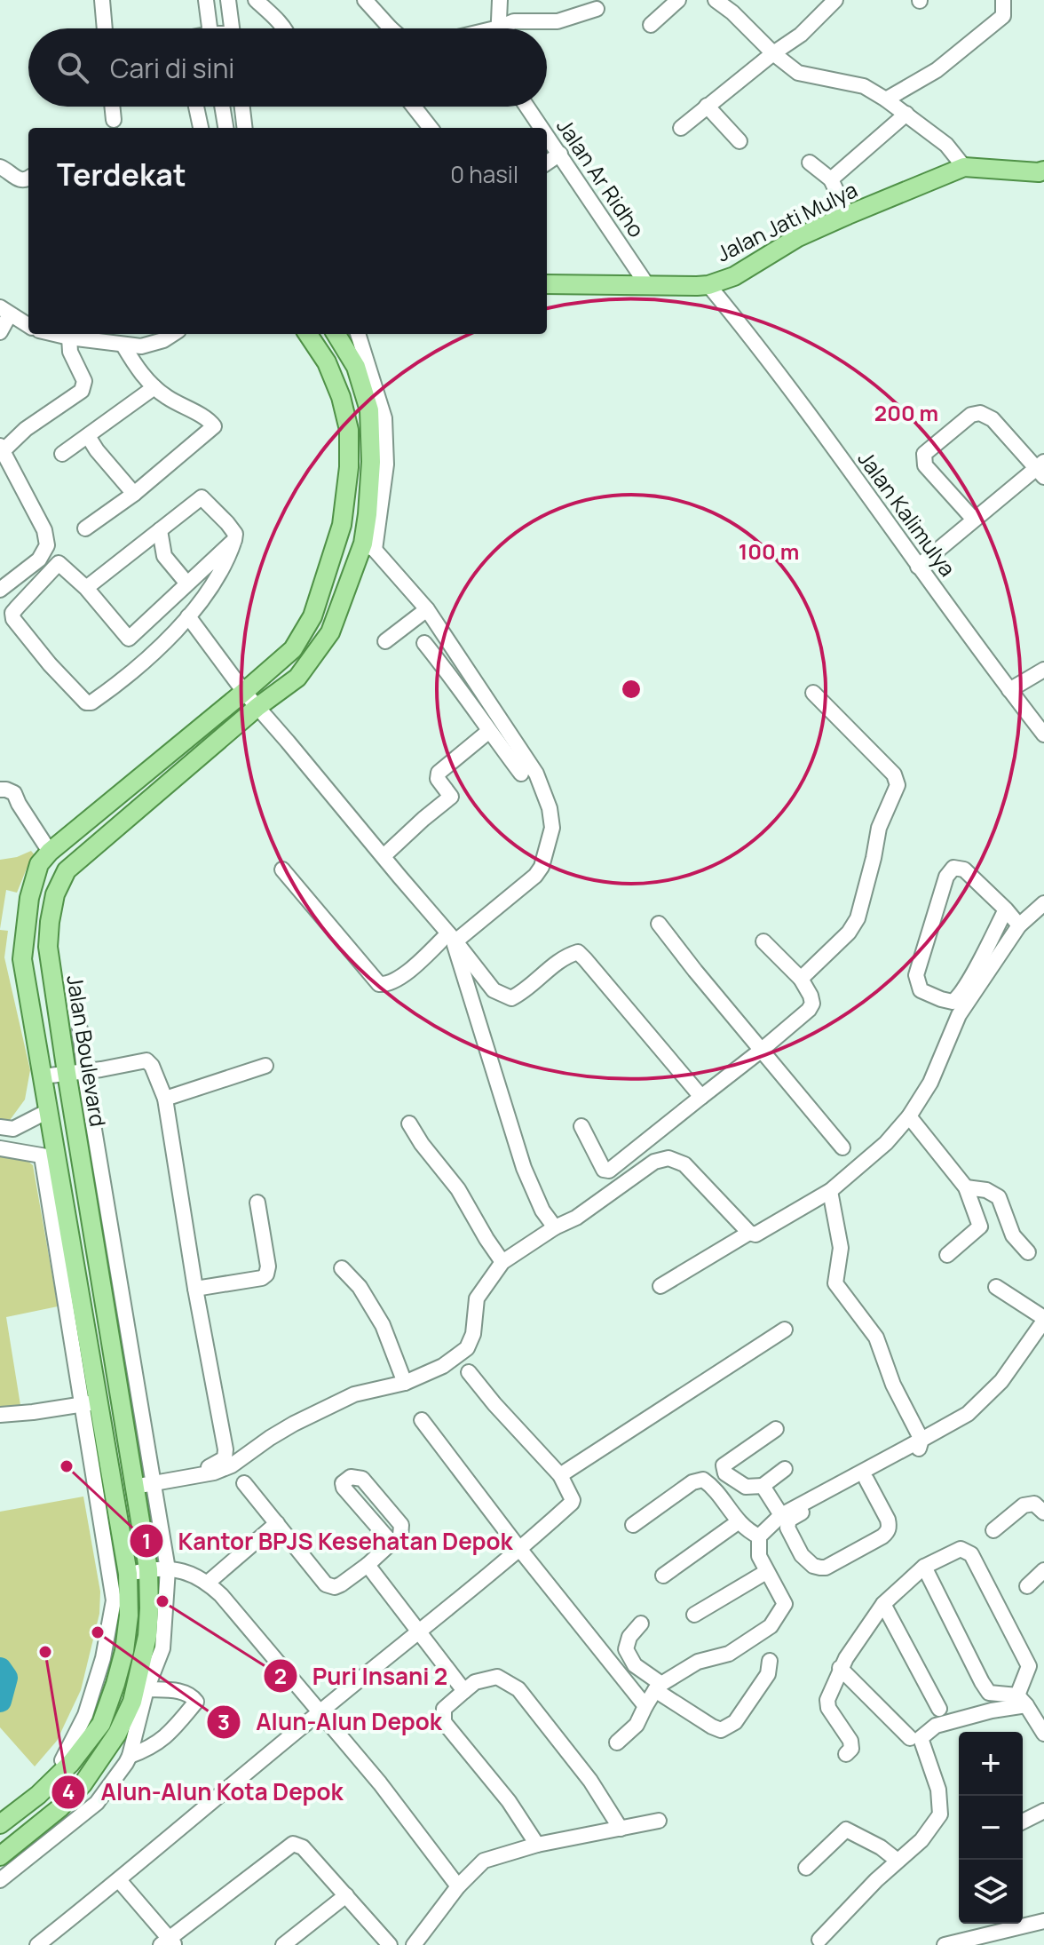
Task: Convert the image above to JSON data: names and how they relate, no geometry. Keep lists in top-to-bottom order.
{
  "streets": {
    "main road": ["Jalan Jati Mulya", "Jalan Boulevard"],
    "street": ["Jalan Ar Ridho", "Jalan Kalimulya"]
  },
  "crossings": [
    ["Jalan Ar Ridho", "Jalan Jati Mulya"],
    ["Jalan Jati Mulya", "Jalan Kalimulya"]
  ],
  "places": [
    "Kantor BPJS Kesehatan Depok",
    "Puri Insani 2",
    "Alun-Alun Depok",
    "Alun-Alun Kota Depok"
  ],
  "page": {
    "search": "Cari di sini",
    "heading": ["Terdekat", "0 hasil"],
    "map_buttons": ["+", "−"]
  },
  "rings": ["200 m", "100 m"]
}
